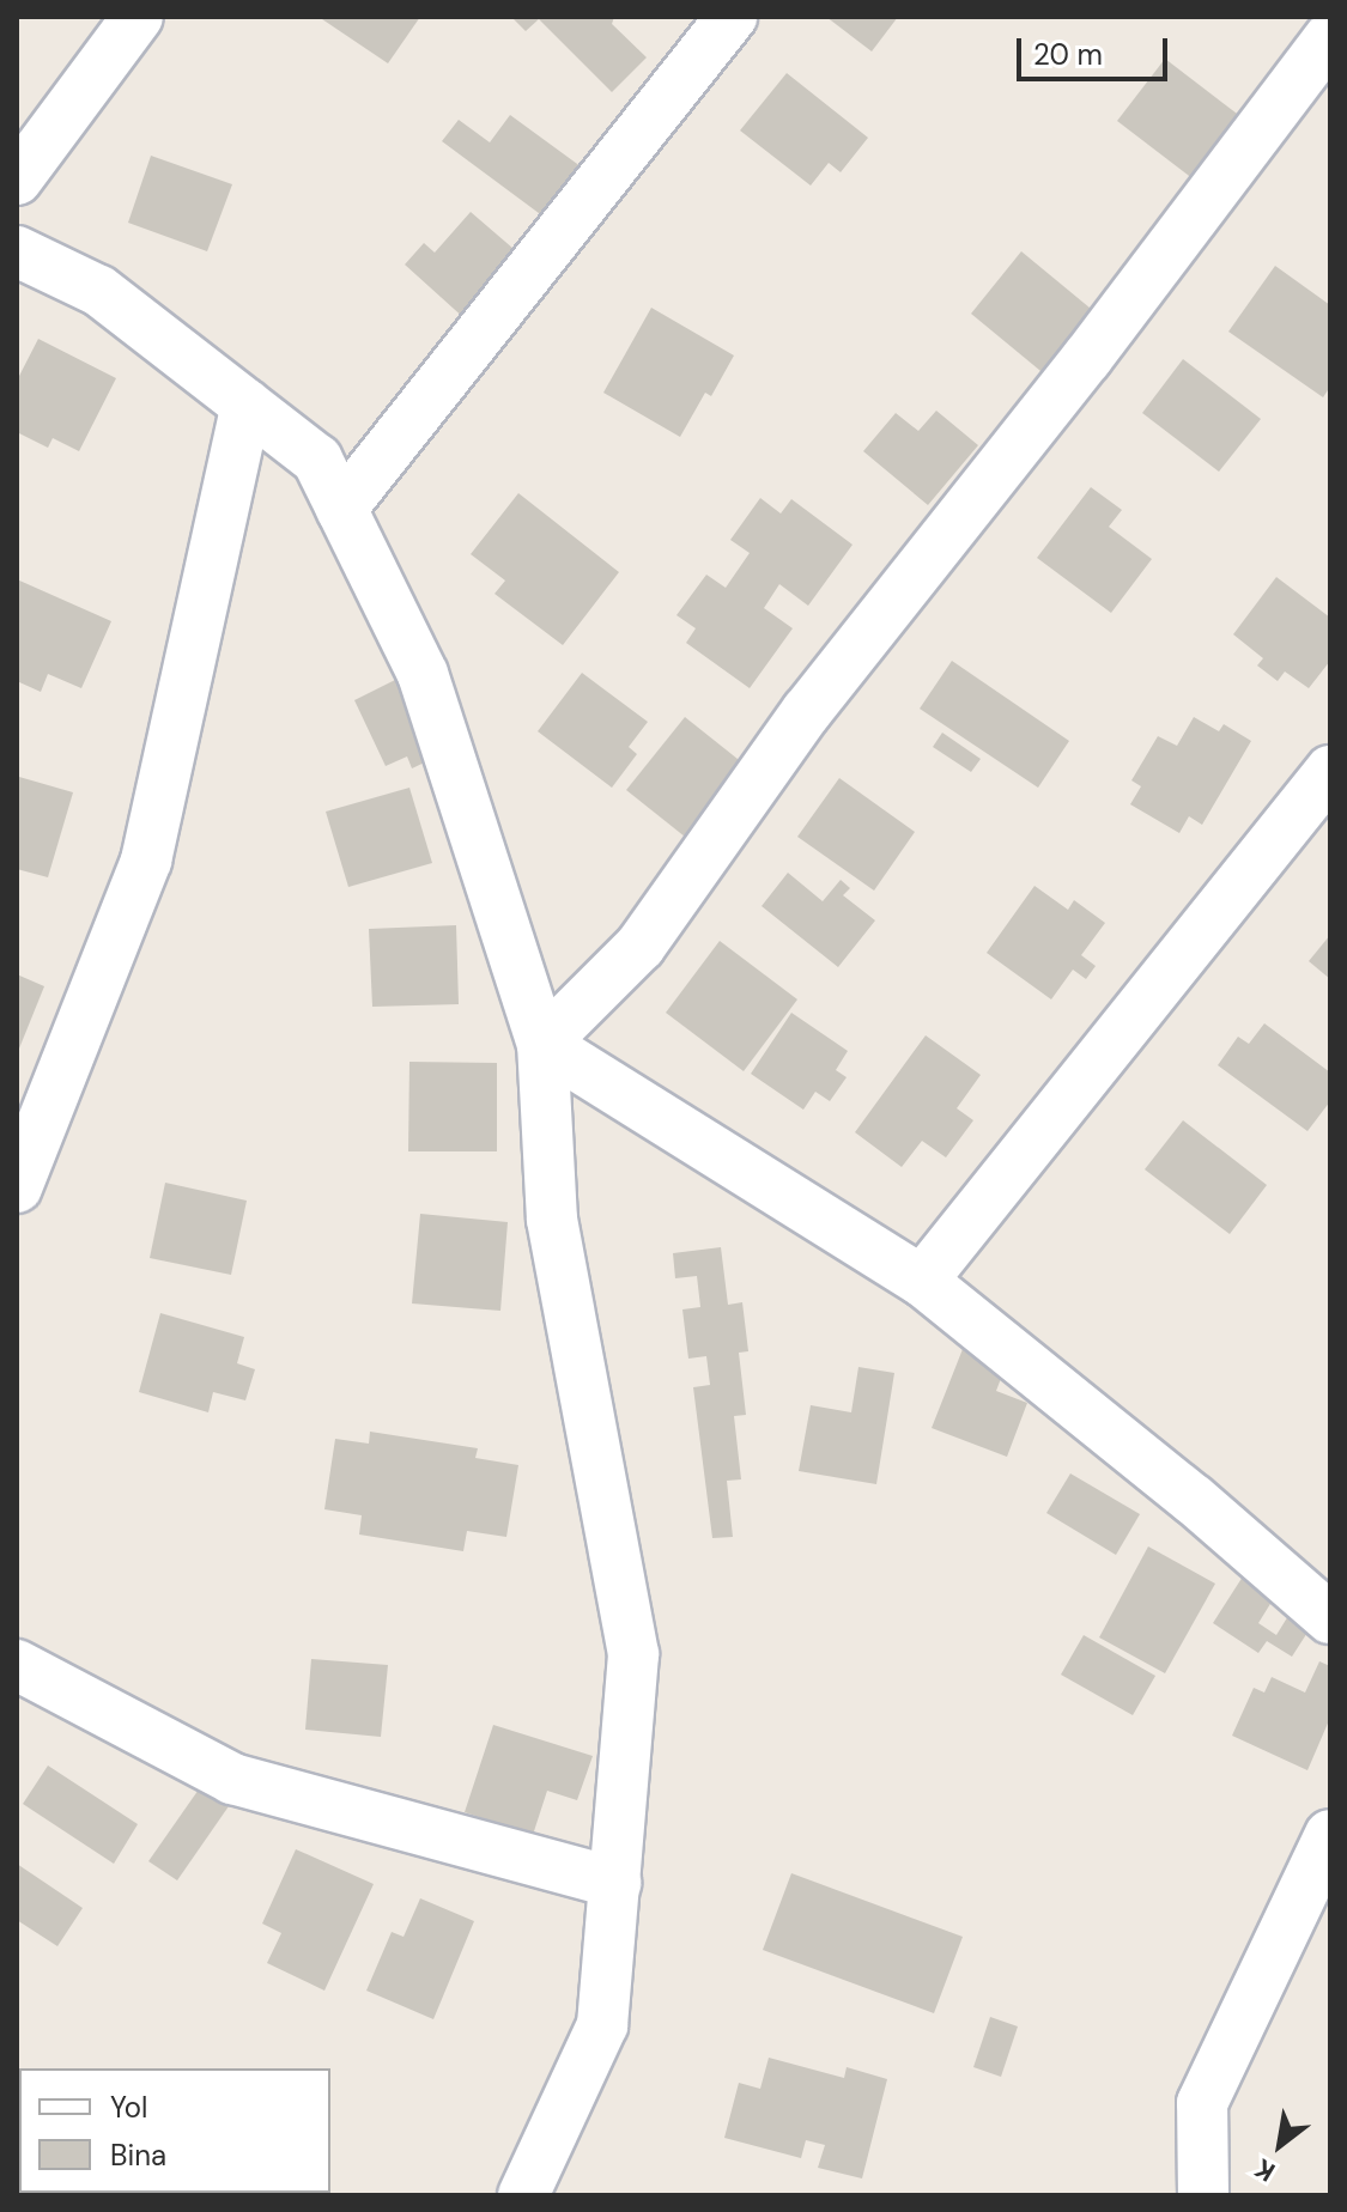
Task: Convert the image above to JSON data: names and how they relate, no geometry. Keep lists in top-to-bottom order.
{
  "legend": ["Yol", "Bina"],
  "scale_bar": "20 m",
  "north": "bottom left"
}
